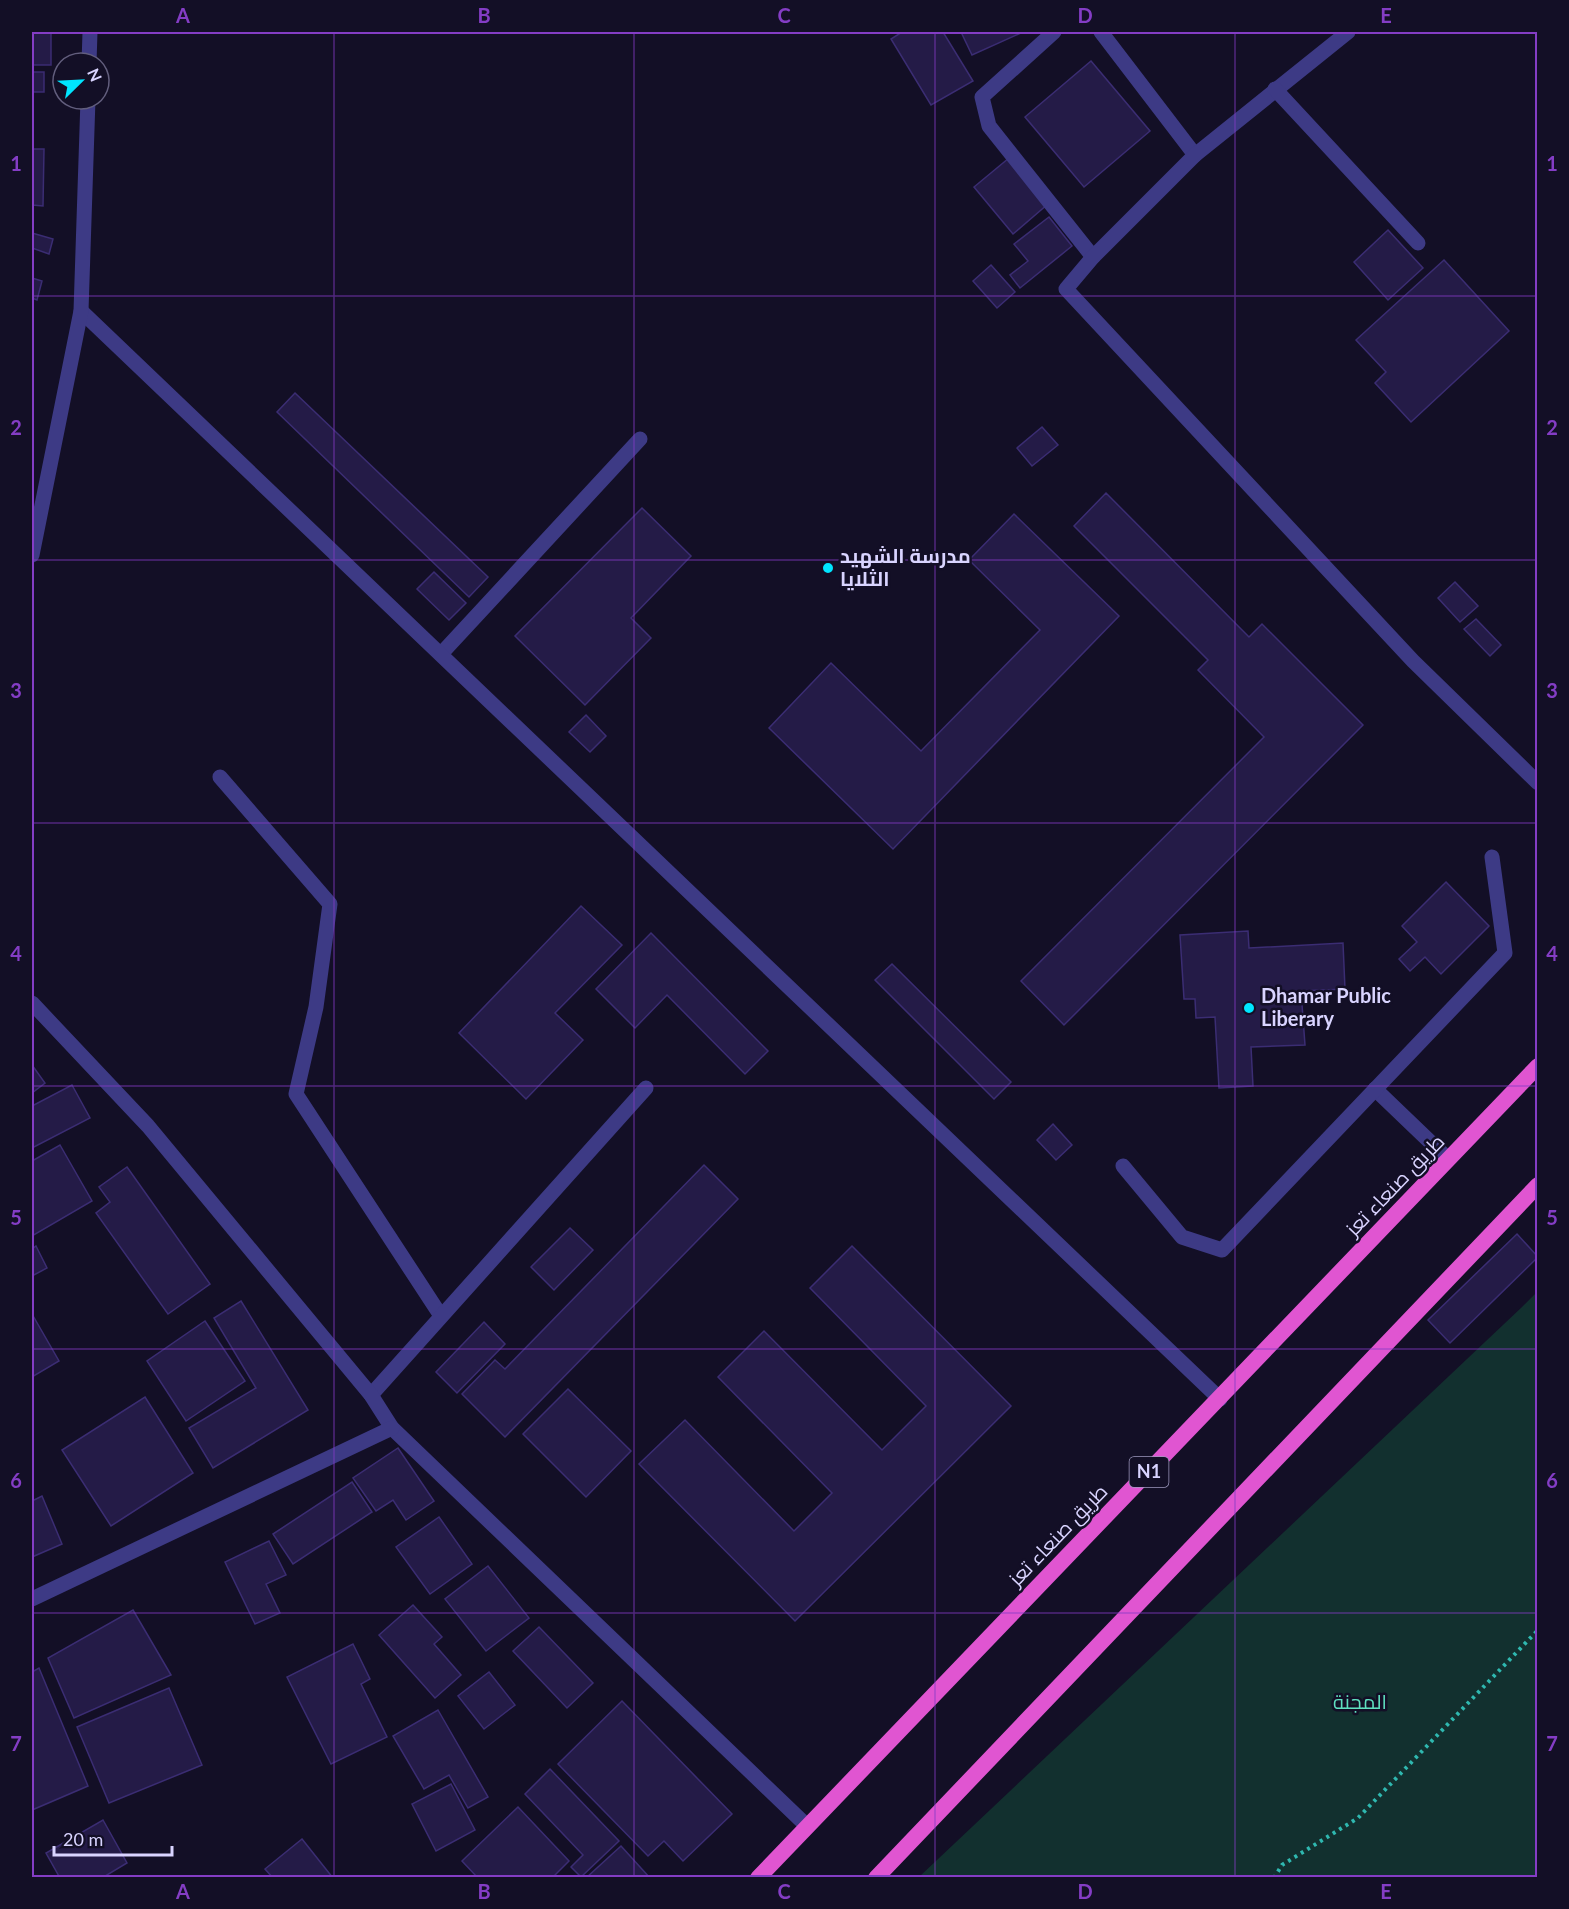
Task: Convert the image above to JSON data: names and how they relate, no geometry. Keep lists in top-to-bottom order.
{
  "streets": {
    "highway": ["طريق صنعاء تعز", "N1"]
  },
  "parks": ["المجنة"],
  "places": ["مدرسة الشهيد الثلايا", "Dhamar Public Liberary"],
  "scale_bar": "20 m",
  "north": "top right",
  "grid": {
    "columns": [
      "A",
      "B",
      "C",
      "D",
      "E"
    ],
    "rows": [
      "1",
      "2",
      "3",
      "4",
      "5",
      "6",
      "7"
    ]
  }
}
